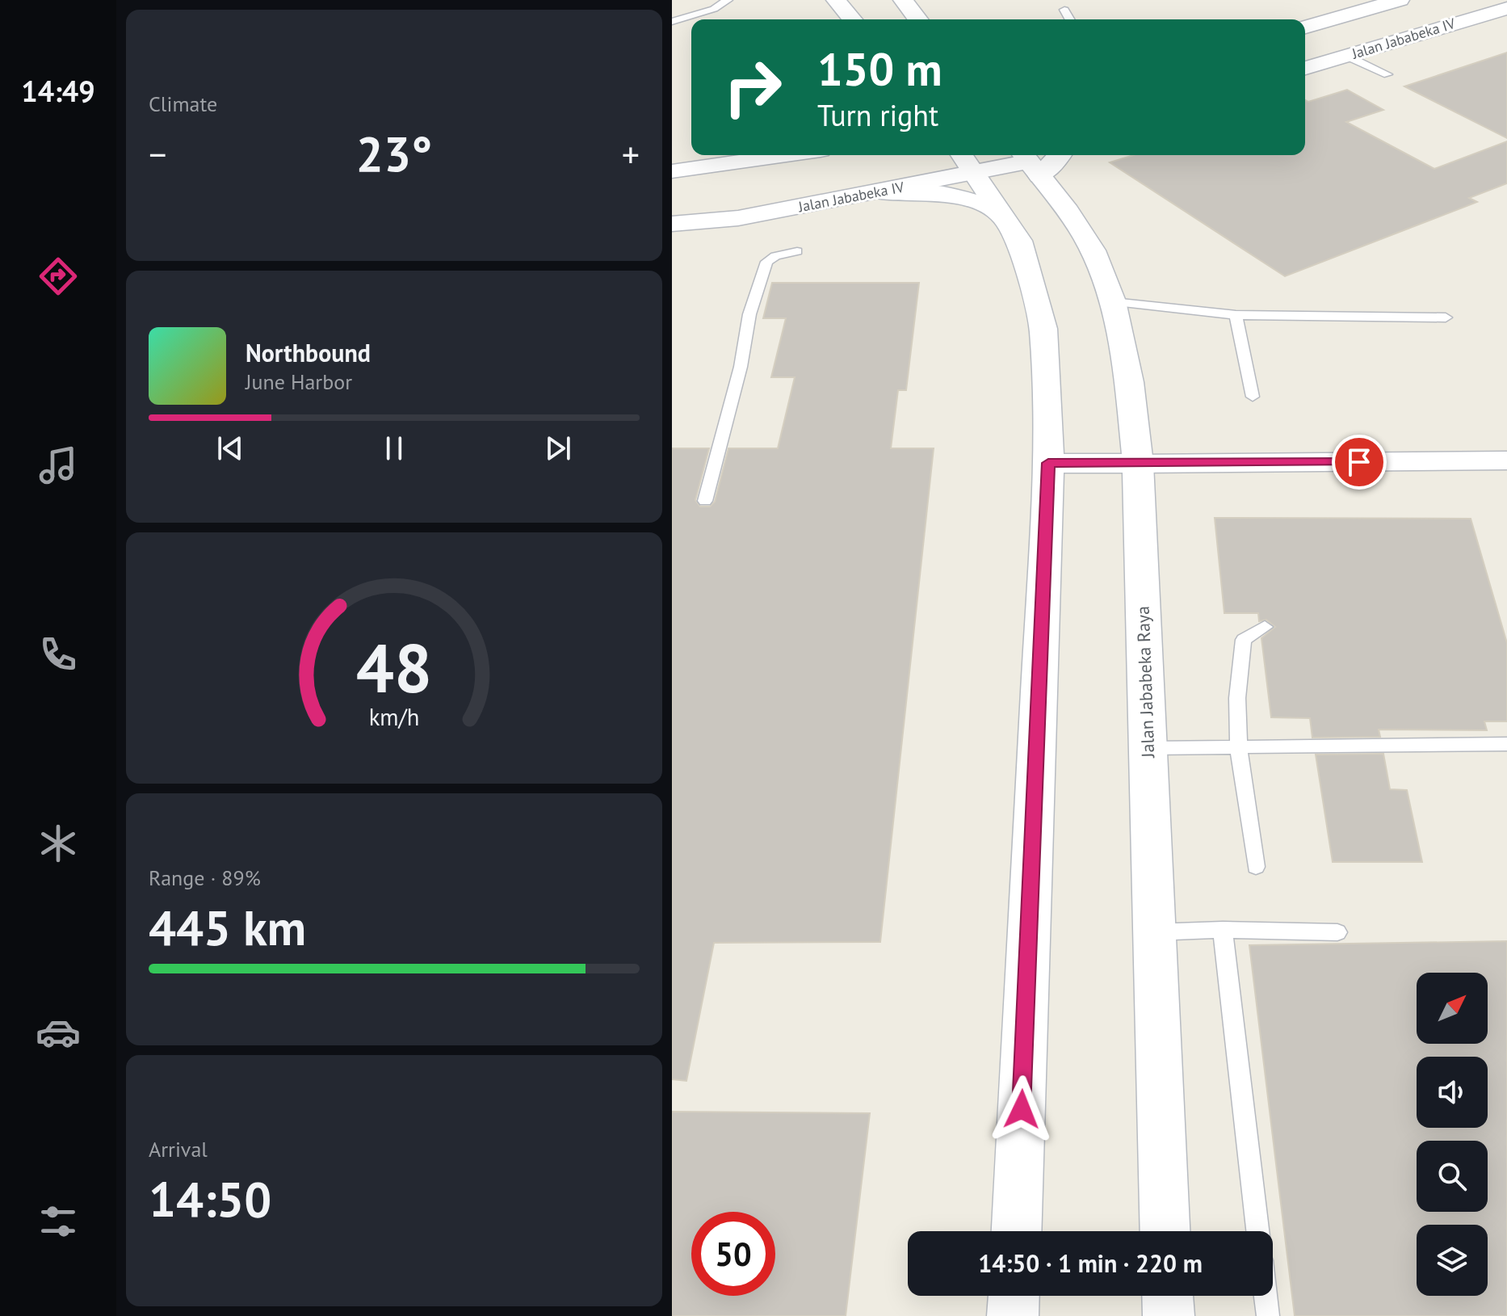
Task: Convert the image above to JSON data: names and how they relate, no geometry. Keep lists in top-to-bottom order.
{
  "streets": {
    "main road": ["Jalan Jababeka IV", "Jalan Jababeka Raya"]
  },
  "crossings": [
    ["Jalan Jababeka IV", "Jalan Jababeka Raya"]
  ],
  "north": "top right",
  "page": {
    "tabs": "14:49",
    "tile": [
      "Climate",
      ["Range · 89%", "445 km"],
      ["Arrival", "14:50"]
    ],
    "turn": ["150 m", "Turn right"],
    "heat": ["−", "23°", "+"],
    "song": ["Northbound", "June Harbor"],
    "limit": "50",
    "trip": "14:50 · 1 min · 220 m",
    "gauge": ["48", "km/h"]
  }
}
